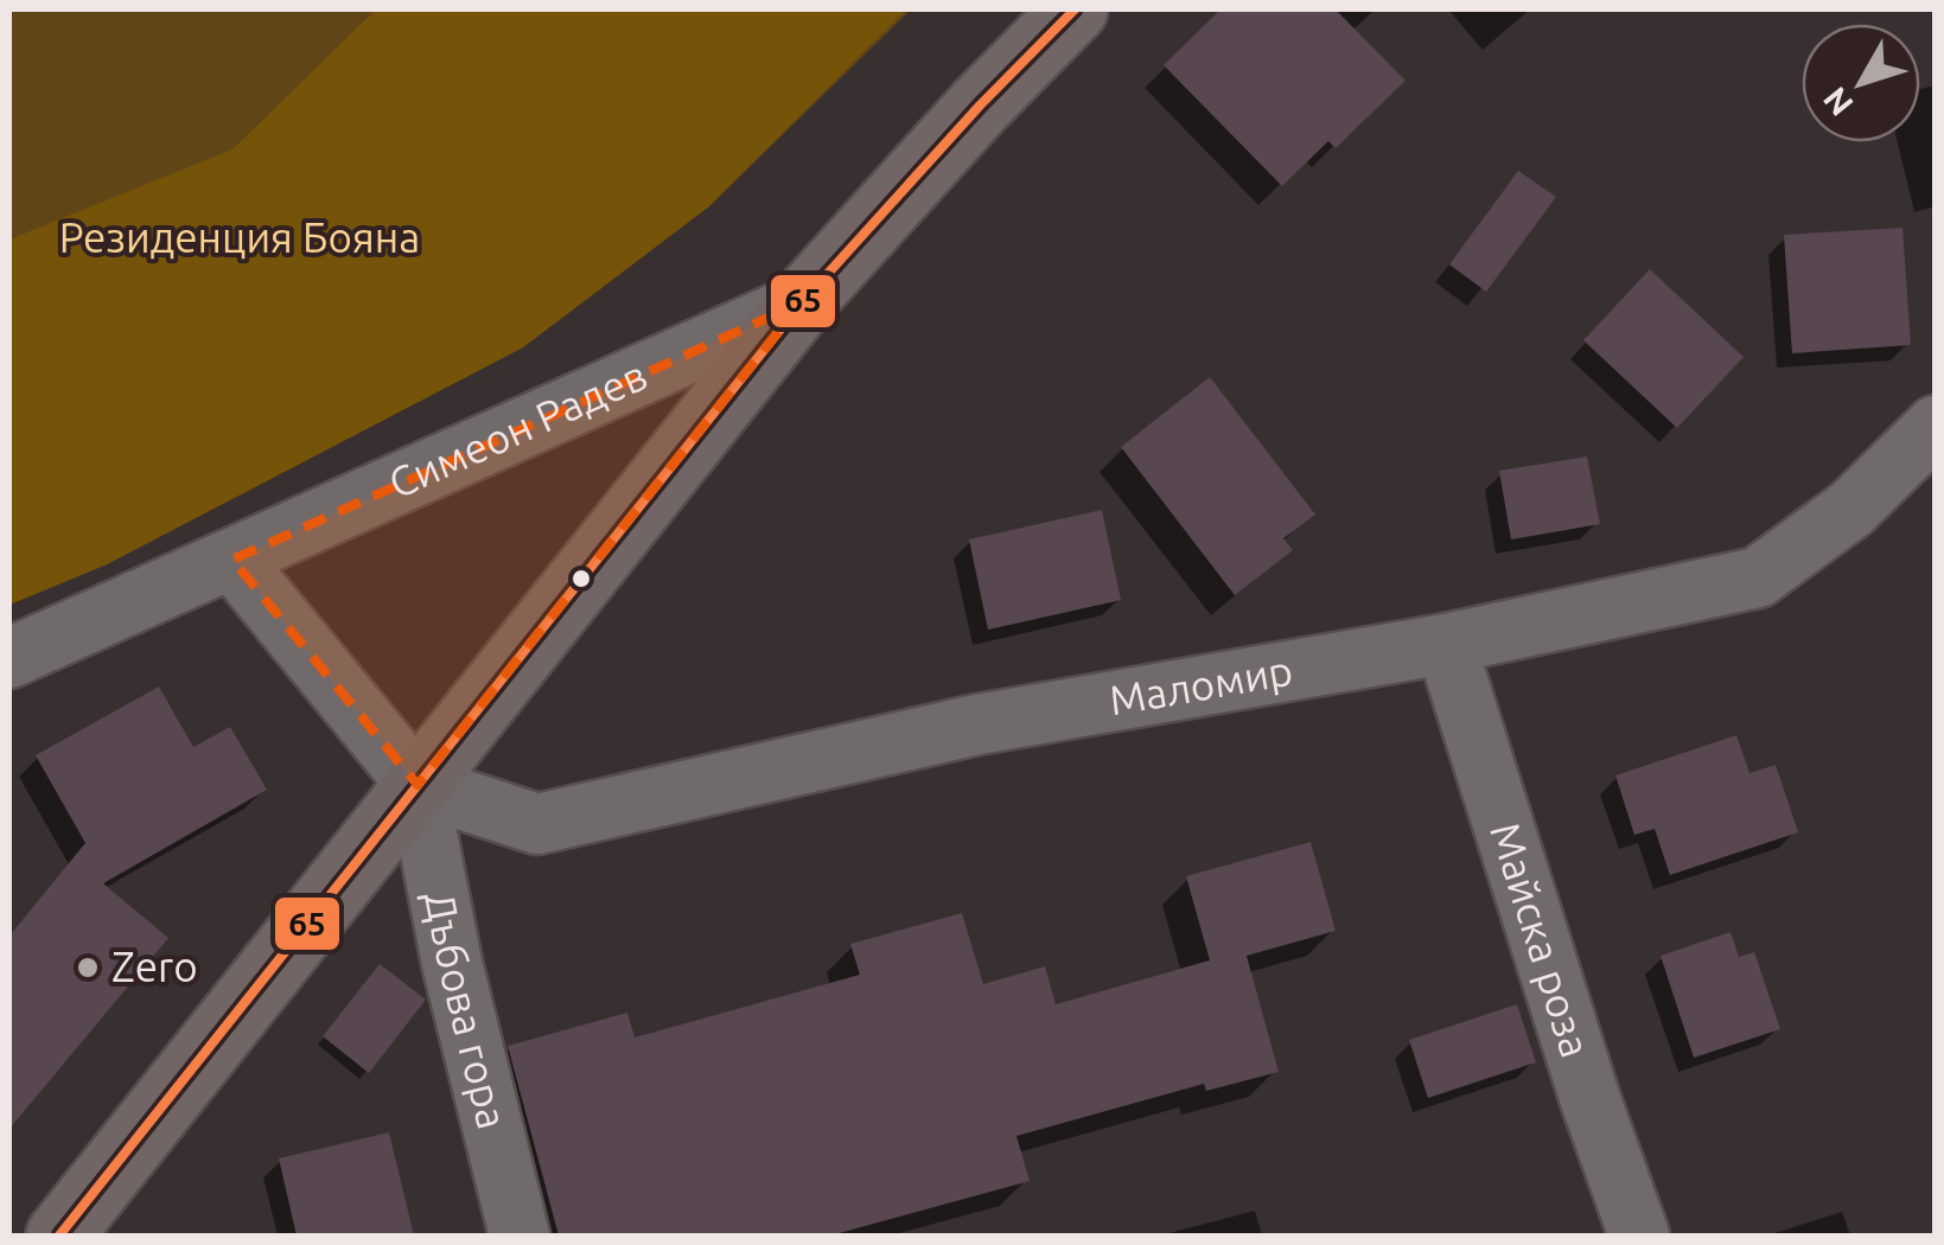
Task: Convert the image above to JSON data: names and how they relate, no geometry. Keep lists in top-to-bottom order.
{
  "streets": {
    "street": [
      "Симеон Радев",
      "Маломир",
      "Майска роза",
      "Дъбова гора"
    ]
  },
  "crossings": [
    ["Маломир", "Майска роза"],
    ["Маломир", "Дъбова гора"]
  ],
  "parks": ["Резиденция Бояна"],
  "places": ["Zero"],
  "lines": ["transit line 65"],
  "north": "bottom left"
}
